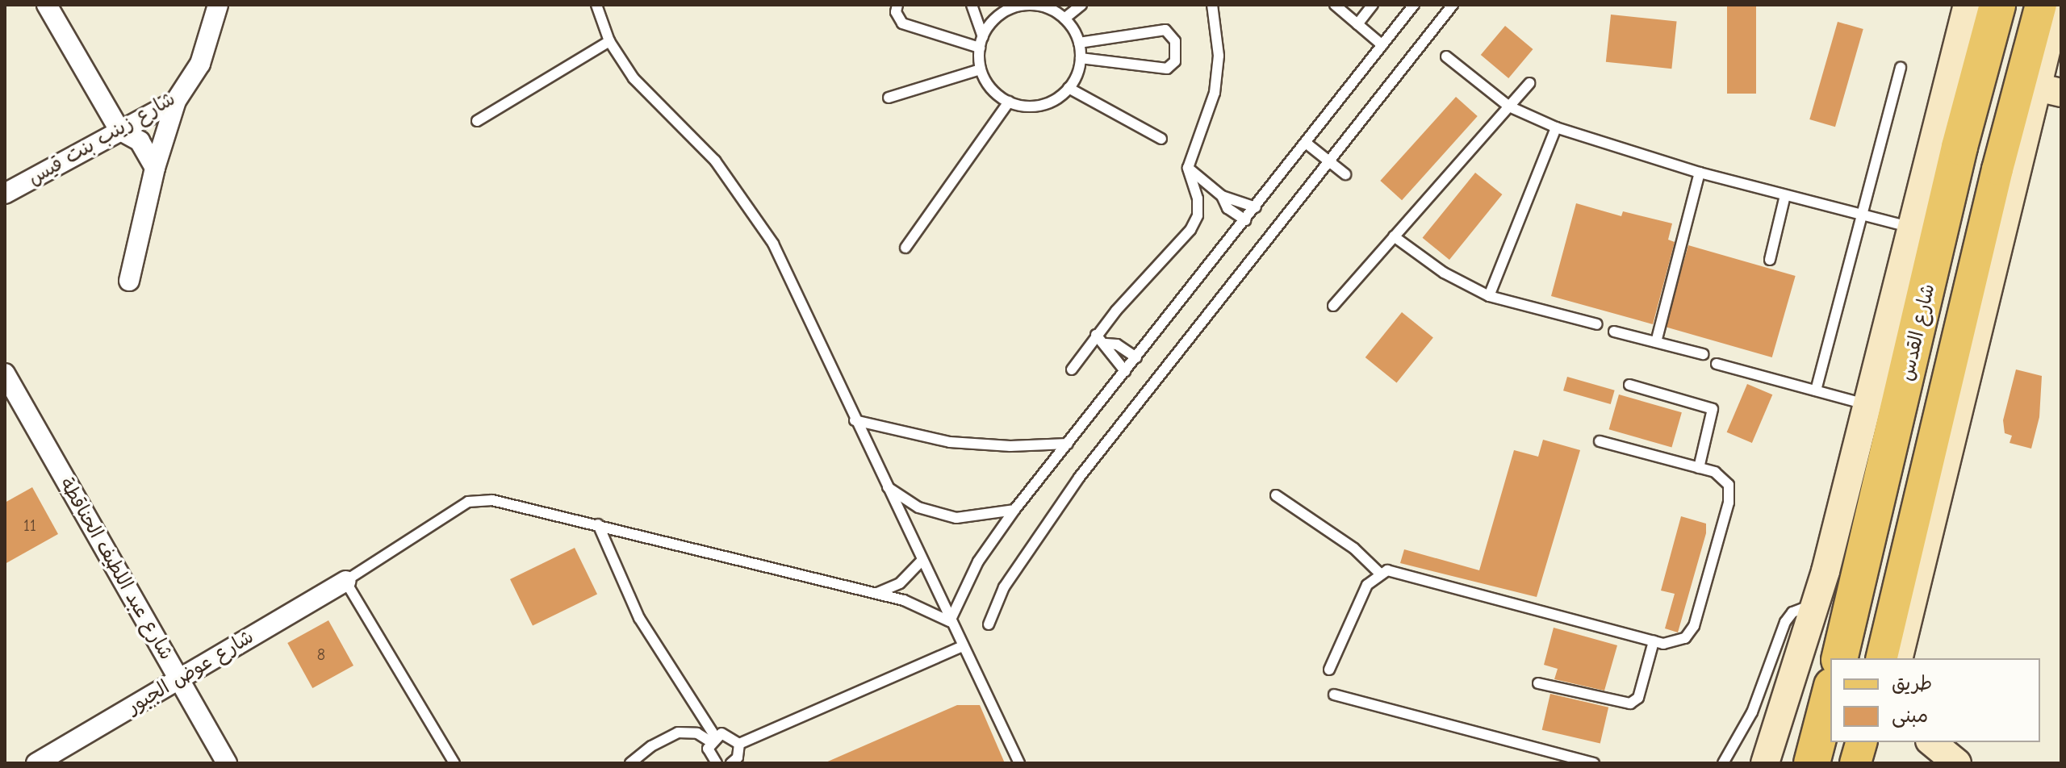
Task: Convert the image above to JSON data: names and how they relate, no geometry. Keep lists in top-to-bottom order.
{
  "streets": {
    "highway": ["شارع القدس"],
    "street": ["شارع زينب بنت قيس", "شارع عبد اللطيف الحناقطة", "شارع عوض الجبور"]
  },
  "crossings": [
    ["شارع عبد اللطيف الحناقطة", "شارع عوض الجبور"]
  ],
  "house_numbers": ["11", "8"],
  "legend": ["طريق", "مبنى"]
}
